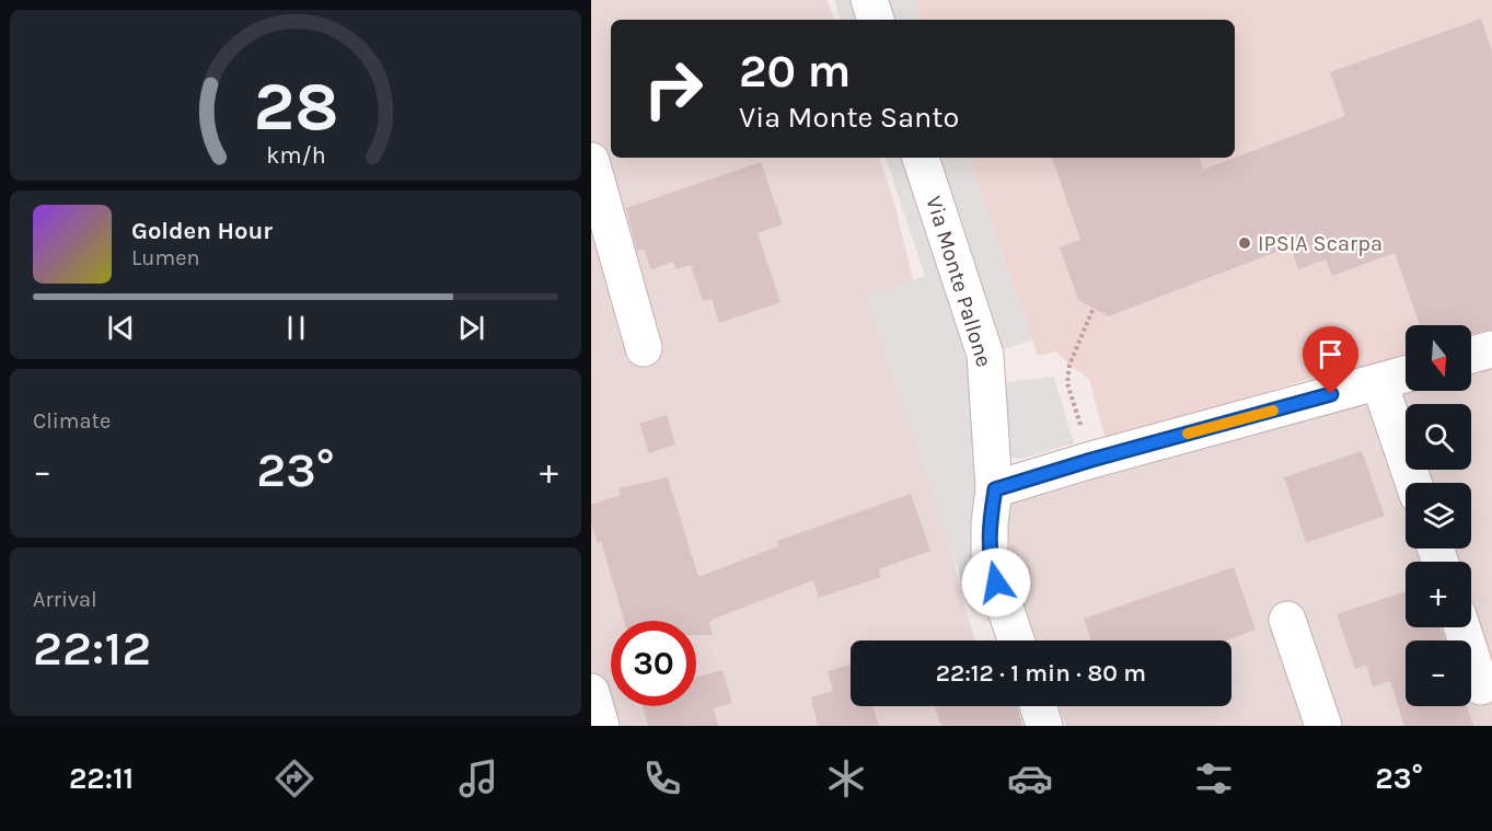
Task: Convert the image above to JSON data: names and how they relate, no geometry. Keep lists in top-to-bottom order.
{
  "streets": {
    "street": ["Via Monte Pallone"]
  },
  "places": ["IPSIA Scarpa"],
  "north": "bottom",
  "page": {
    "turn": ["20 m", "Via Monte Santo"],
    "song": ["Golden Hour", "Lumen"],
    "map_buttons": ["+", "−"],
    "tile": [
      "Climate",
      ["Arrival", "22:12"]
    ],
    "heat": ["−", "23°", "+"],
    "limit": "30",
    "trip": "22:12 · 1 min · 80 m",
    "tabs": ["22:11", "23°"],
    "gauge": ["28", "km/h"]
  }
}
